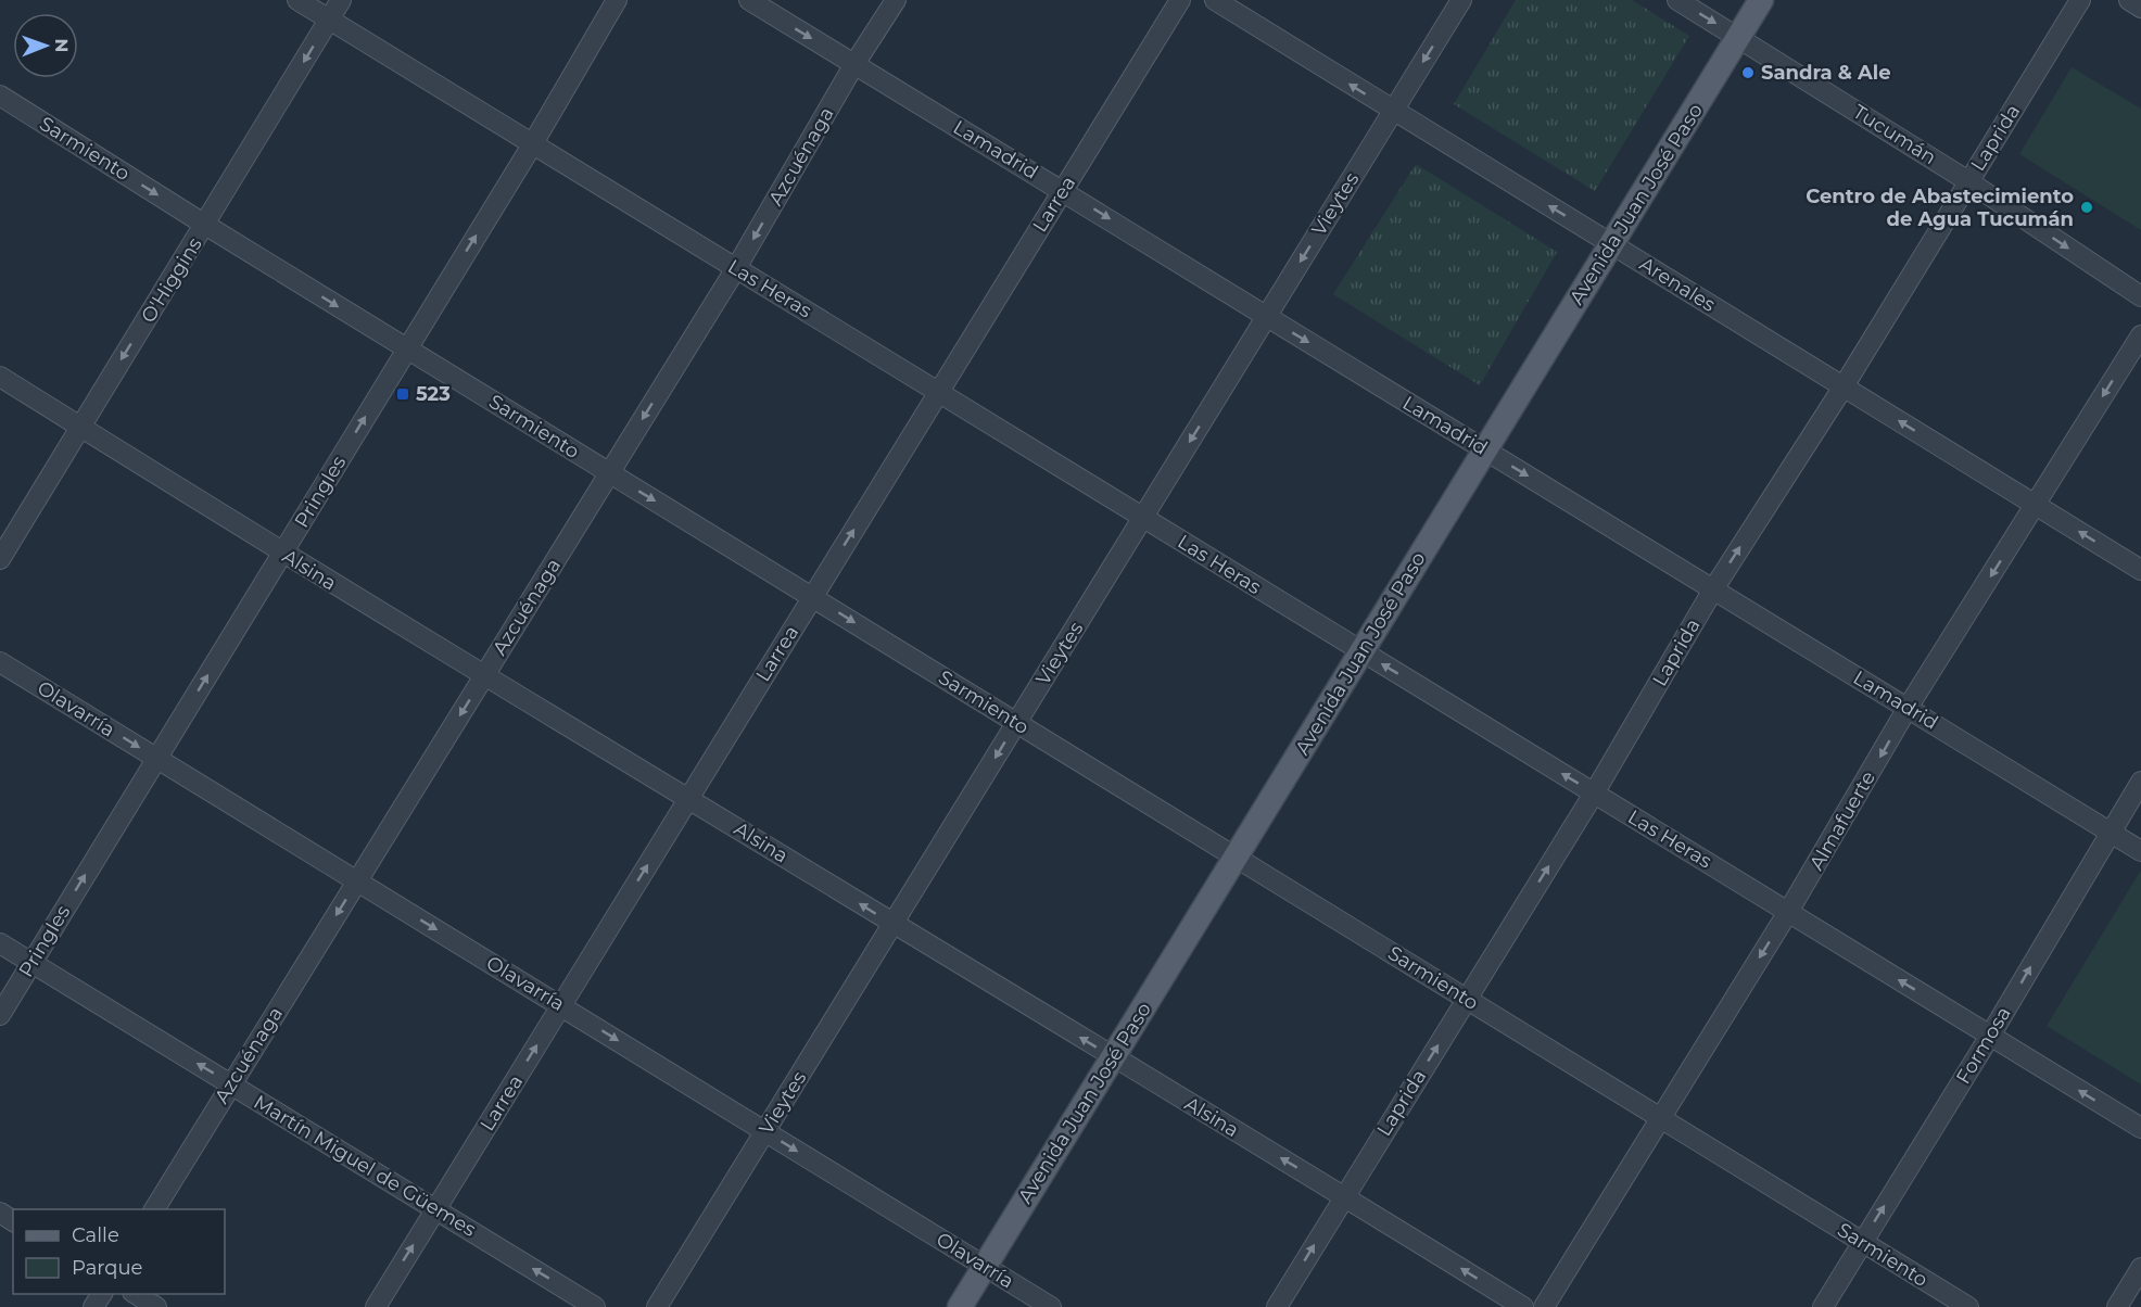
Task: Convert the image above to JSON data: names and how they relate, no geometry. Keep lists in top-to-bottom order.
{
  "streets": {
    "main road": ["Avenida Juan José Paso"],
    "street": [
      "Tucumán",
      "Laprida",
      "Sarmiento",
      "Lamadrid",
      "Azcuénaga",
      "Larrea",
      "Vieytes",
      "O'Higgins",
      "Arenales",
      "Las Heras",
      "Pringles",
      "Alsina",
      "Olavarría",
      "Almafuerte",
      "Formosa",
      "Martín Miguel de Güemes"
    ]
  },
  "crossings": [
    ["Tucumán", "Laprida"],
    ["Tucumán", "Avenida Juan José Paso"],
    ["Laprida", "Sarmiento"],
    ["Laprida", "Lamadrid"],
    ["Laprida", "Arenales"],
    ["Laprida", "Las Heras"],
    ["Laprida", "Alsina"],
    ["Sarmiento", "Azcuénaga"],
    ["Sarmiento", "Larrea"],
    ["Sarmiento", "Vieytes"],
    ["Sarmiento", "Avenida Juan José Paso"],
    ["Sarmiento", "O'Higgins"],
    ["Sarmiento", "Pringles"],
    ["Sarmiento", "Almafuerte"],
    ["Sarmiento", "Formosa"],
    ["Lamadrid", "Azcuénaga"],
    ["Lamadrid", "Larrea"],
    ["Lamadrid", "Vieytes"],
    ["Lamadrid", "Avenida Juan José Paso"],
    ["Lamadrid", "Almafuerte"],
    ["Lamadrid", "Formosa"],
    ["Azcuénaga", "Las Heras"],
    ["Azcuénaga", "Alsina"],
    ["Azcuénaga", "Olavarría"],
    ["Azcuénaga", "Martín Miguel de Güemes"],
    ["Larrea", "Las Heras"],
    ["Larrea", "Alsina"],
    ["Larrea", "Olavarría"],
    ["Larrea", "Martín Miguel de Güemes"],
    ["Vieytes", "Arenales"],
    ["Vieytes", "Las Heras"],
    ["Vieytes", "Alsina"],
    ["Vieytes", "Olavarría"],
    ["Avenida Juan José Paso", "Arenales"],
    ["Avenida Juan José Paso", "Las Heras"],
    ["Avenida Juan José Paso", "Alsina"],
    ["Avenida Juan José Paso", "Olavarría"],
    ["O'Higgins", "Las Heras"],
    ["O'Higgins", "Alsina"],
    ["Arenales", "Almafuerte"],
    ["Las Heras", "Pringles"],
    ["Las Heras", "Almafuerte"],
    ["Las Heras", "Formosa"],
    ["Pringles", "Alsina"],
    ["Pringles", "Olavarría"],
    ["Pringles", "Martín Miguel de Güemes"]
  ],
  "one_way": [
    "Tucumán",
    "Laprida",
    "Sarmiento",
    "Lamadrid",
    "Azcuénaga",
    "Larrea",
    "Vieytes",
    "O'Higgins",
    "Arenales",
    "Pringles",
    "Alsina",
    "Olavarría",
    "Almafuerte",
    "Formosa",
    "Martín Miguel de Güemes"
  ],
  "places": {
    "other": ["Sandra & Ale", "Centro de Abastecimiento de Agua Tucumán"],
    "transit": ["523"]
  },
  "legend": ["Calle", "Parque"],
  "north": "right"
}
